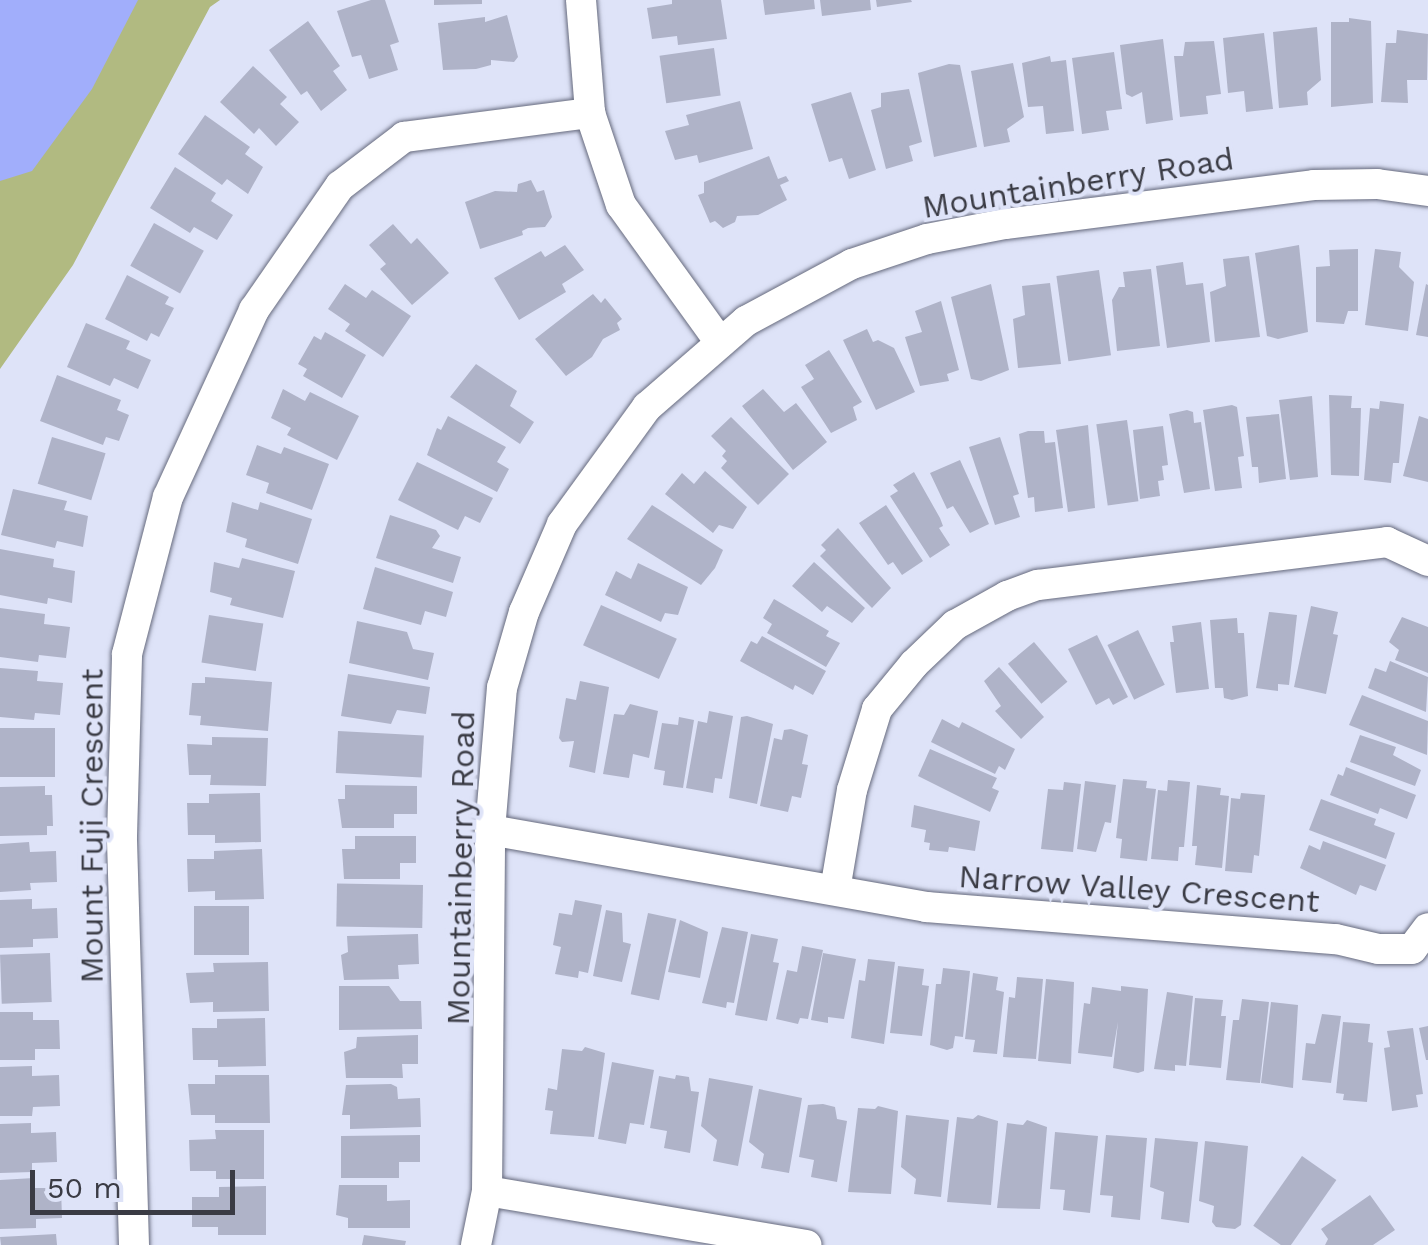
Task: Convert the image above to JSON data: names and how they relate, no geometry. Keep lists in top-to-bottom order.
{
  "streets": {
    "street": ["Mountainberry Road", "Mount Fuji Crescent", "Narrow Valley Crescent"]
  },
  "crossings": [
    ["Mountainberry Road", "Narrow Valley Crescent"]
  ],
  "scale_bar": "50 m"
}
